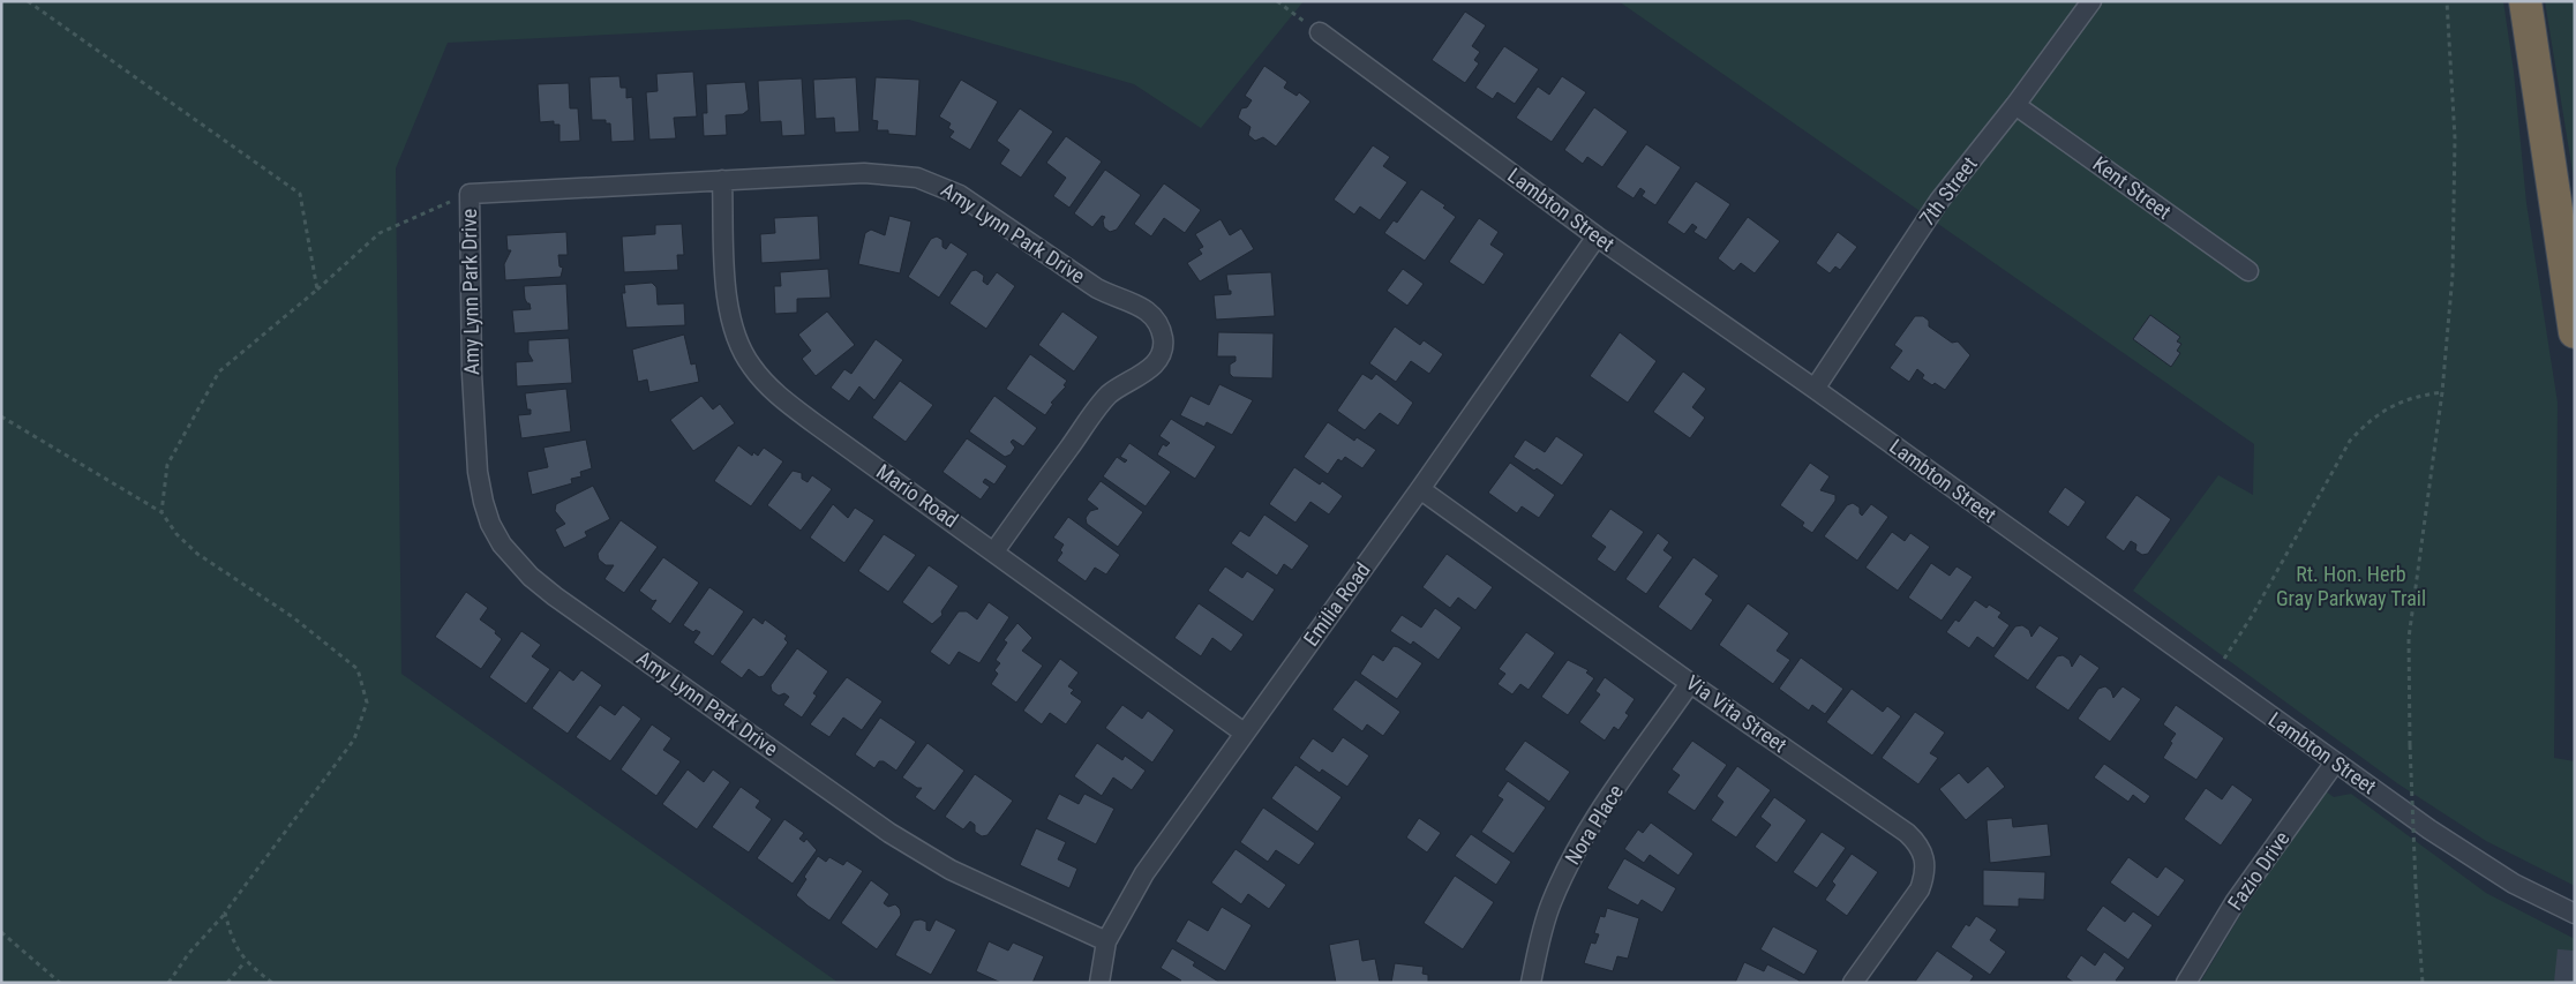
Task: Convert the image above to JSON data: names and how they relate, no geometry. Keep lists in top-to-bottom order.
{
  "streets": {
    "street": [
      "Kent Street",
      "7th Street",
      "Lambton Street",
      "Amy Lynn Park Drive",
      "Mario Road",
      "Emilia Road",
      "Via Vita Street",
      "Nora Place",
      "Fazio Drive"
    ]
  },
  "crossings": [
    ["Kent Street", "7th Street"],
    ["7th Street", "Lambton Street"],
    ["Lambton Street", "Emilia Road"],
    ["Lambton Street", "Fazio Drive"],
    ["Amy Lynn Park Drive", "Mario Road"],
    ["Amy Lynn Park Drive", "Emilia Road"],
    ["Mario Road", "Emilia Road"],
    ["Emilia Road", "Via Vita Street"],
    ["Via Vita Street", "Nora Place"]
  ],
  "parks": ["Rt. Hon. Herb Gray Parkway Trail"]
}
